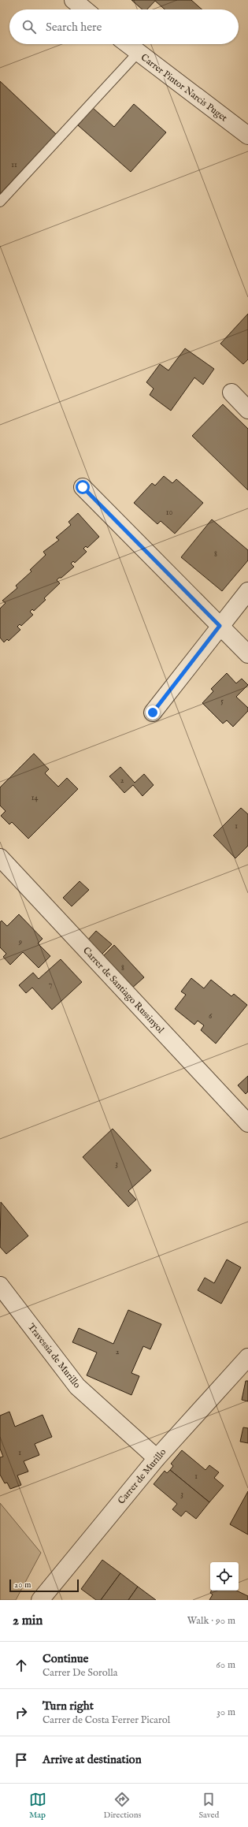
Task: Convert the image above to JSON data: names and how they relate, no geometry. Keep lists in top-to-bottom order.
{
  "streets": {
    "street": [
      "Carrer Pintor Narcis Puget",
      "Carrer de Santiago Russinyol",
      "Travessia de Murillo",
      "Carrer de Murillo"
    ]
  },
  "crossings": [
    ["Travessia de Murillo", "Carrer de Murillo"]
  ],
  "house_numbers": [
    "11",
    "10",
    "8",
    "5",
    "2",
    "14",
    "1",
    "9",
    "8",
    "7",
    "6",
    "3",
    "2",
    "1",
    "1",
    "3"
  ],
  "scale_bar": "20 m",
  "page": {
    "search": "Search here",
    "scale": "20 m",
    "heading": ["2 min", "Walk · 90 m"],
    "list": [
      ["Continue", "Carrer De Sorolla", "60 m"],
      ["Turn right", "Carrer de Costa Ferrer Picarol", "30 m"],
      "Arrive at destination"
    ],
    "nav": ["Map", "Directions", "Saved"]
  }
}
